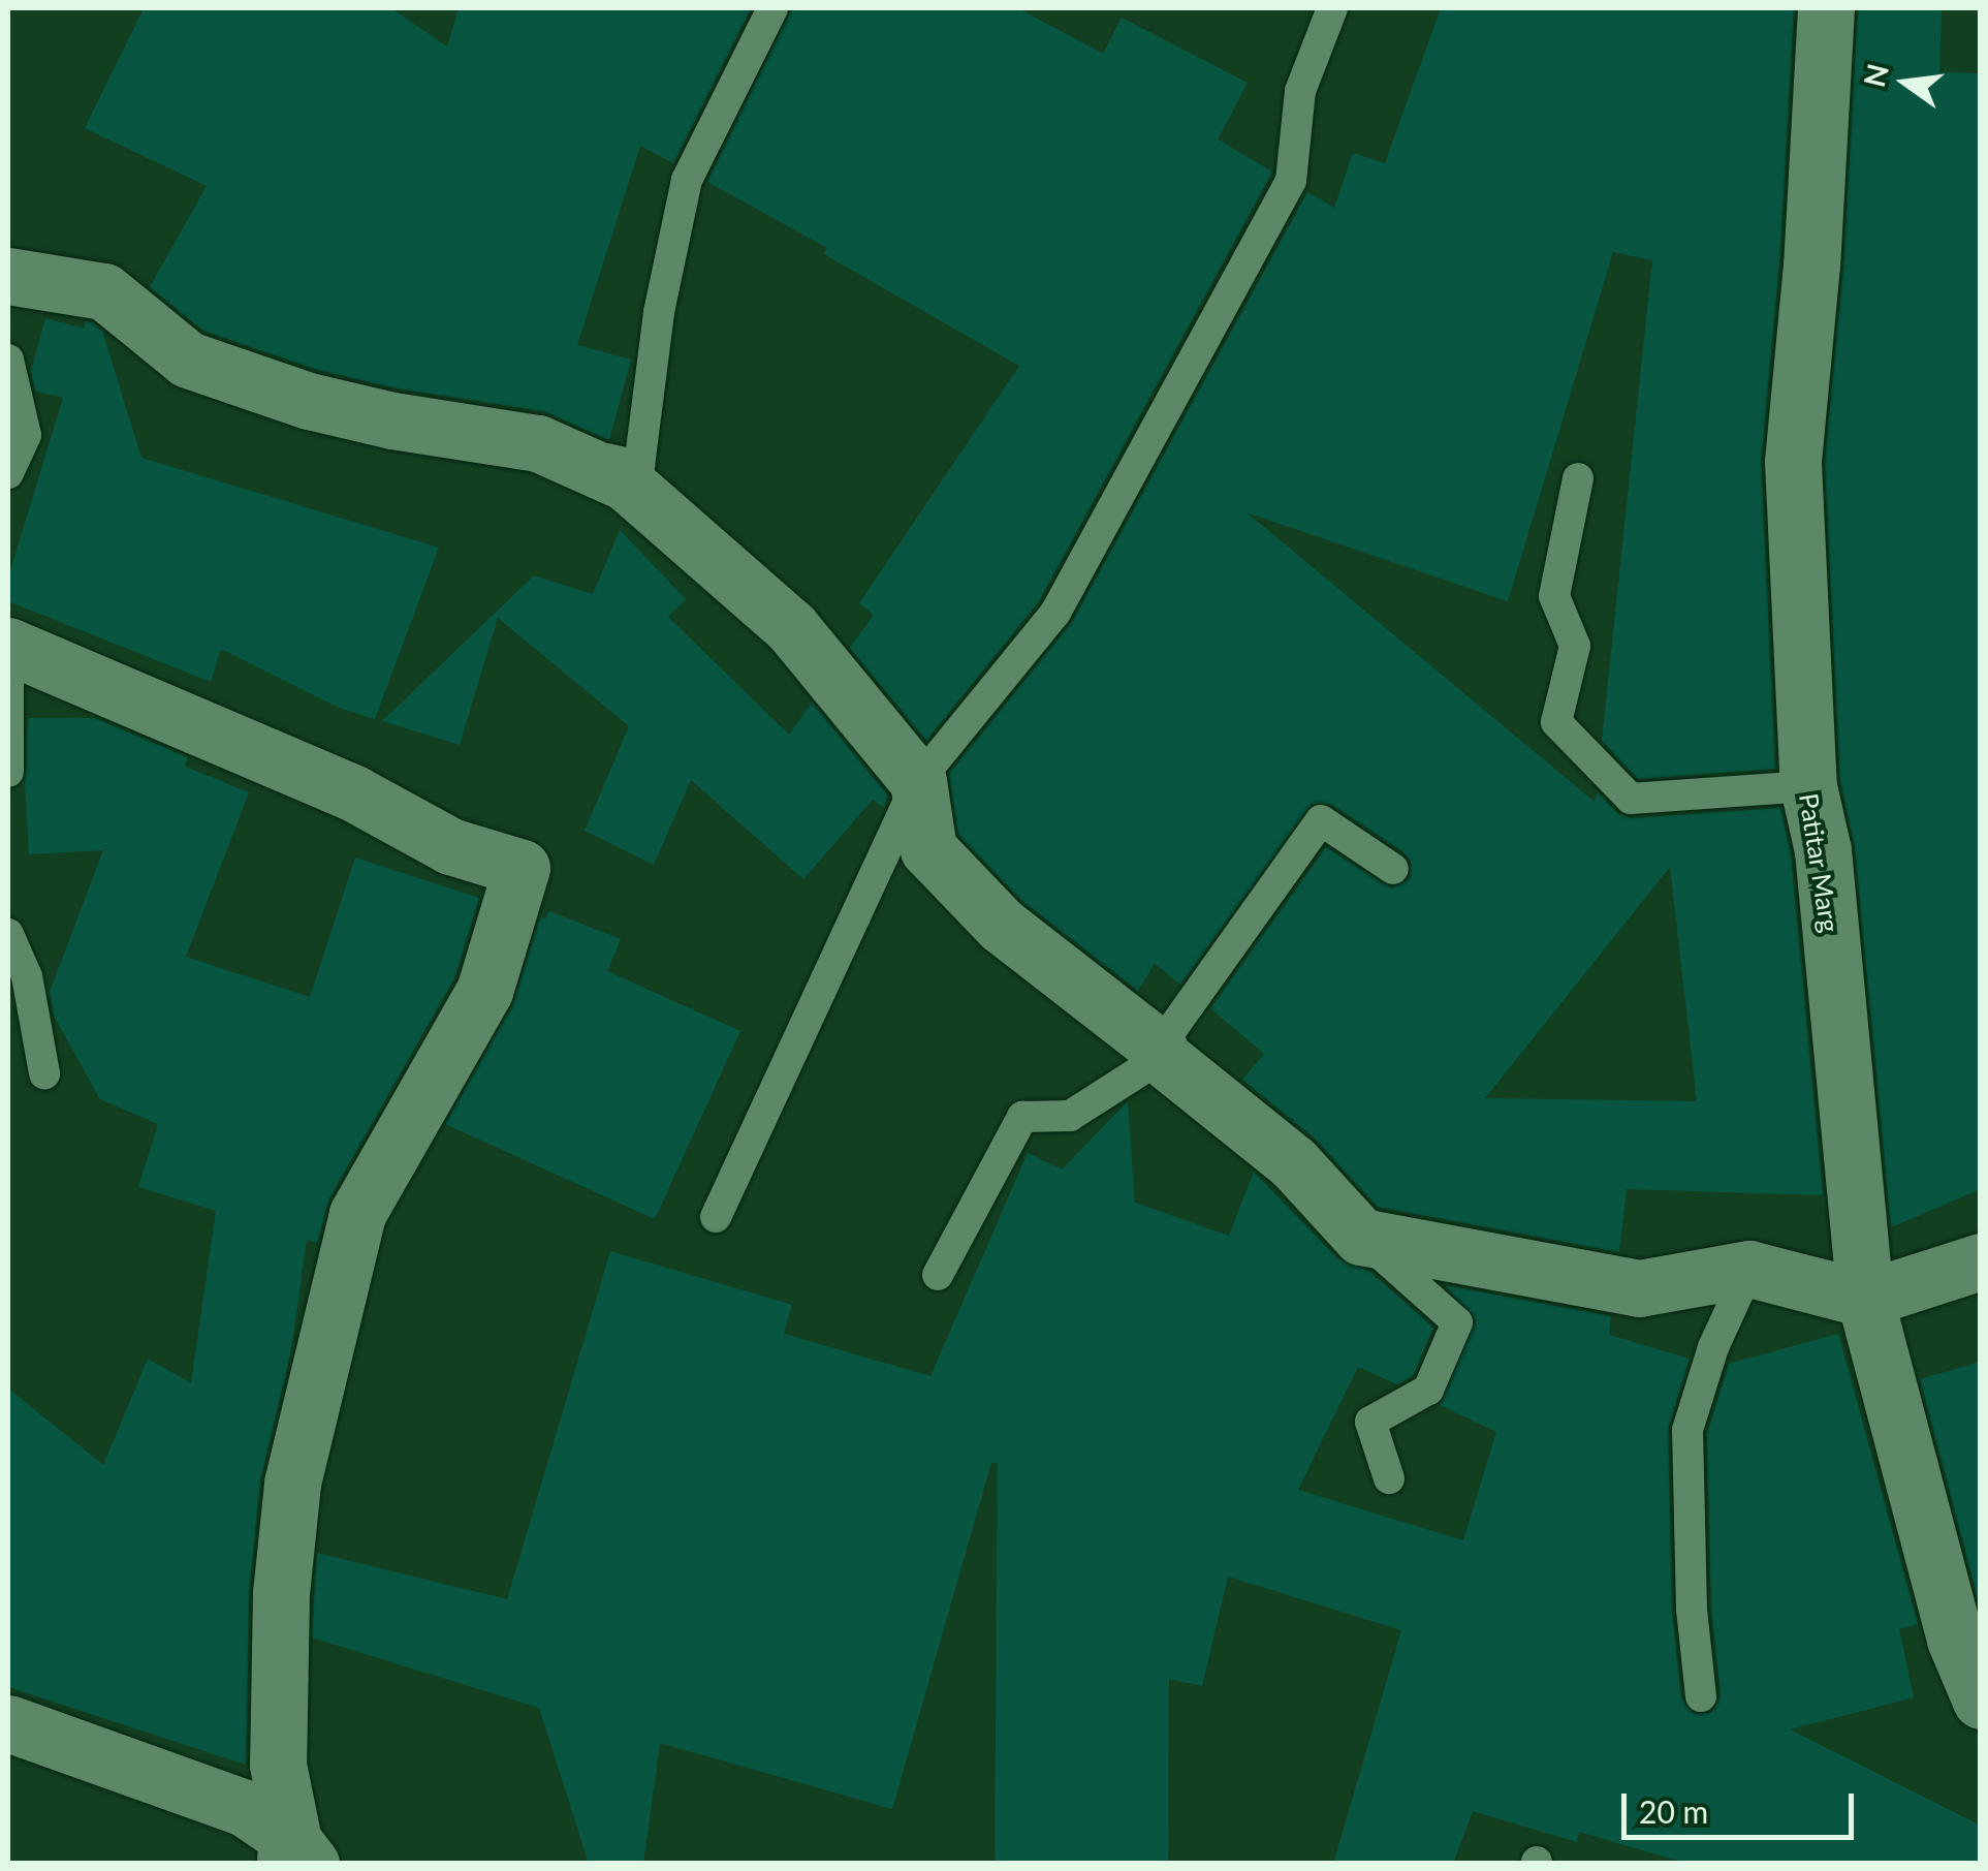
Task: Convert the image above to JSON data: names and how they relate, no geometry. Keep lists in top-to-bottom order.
{
  "streets": {
    "street": ["Patitar Marg"]
  },
  "scale_bar": "20 m",
  "north": "left"
}
